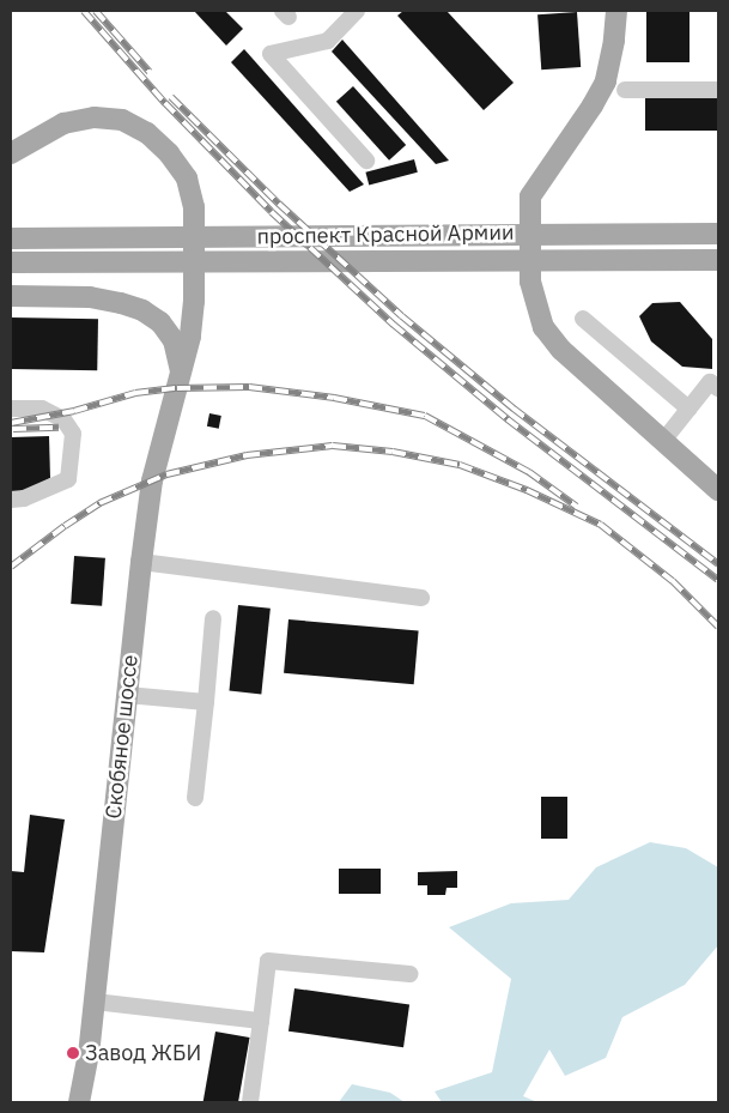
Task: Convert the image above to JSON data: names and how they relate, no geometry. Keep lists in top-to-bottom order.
{
  "streets": {
    "main road": ["проспект Красной Армии", "Скобяное шоссе"]
  },
  "places": ["Завод ЖБИ"]
}
